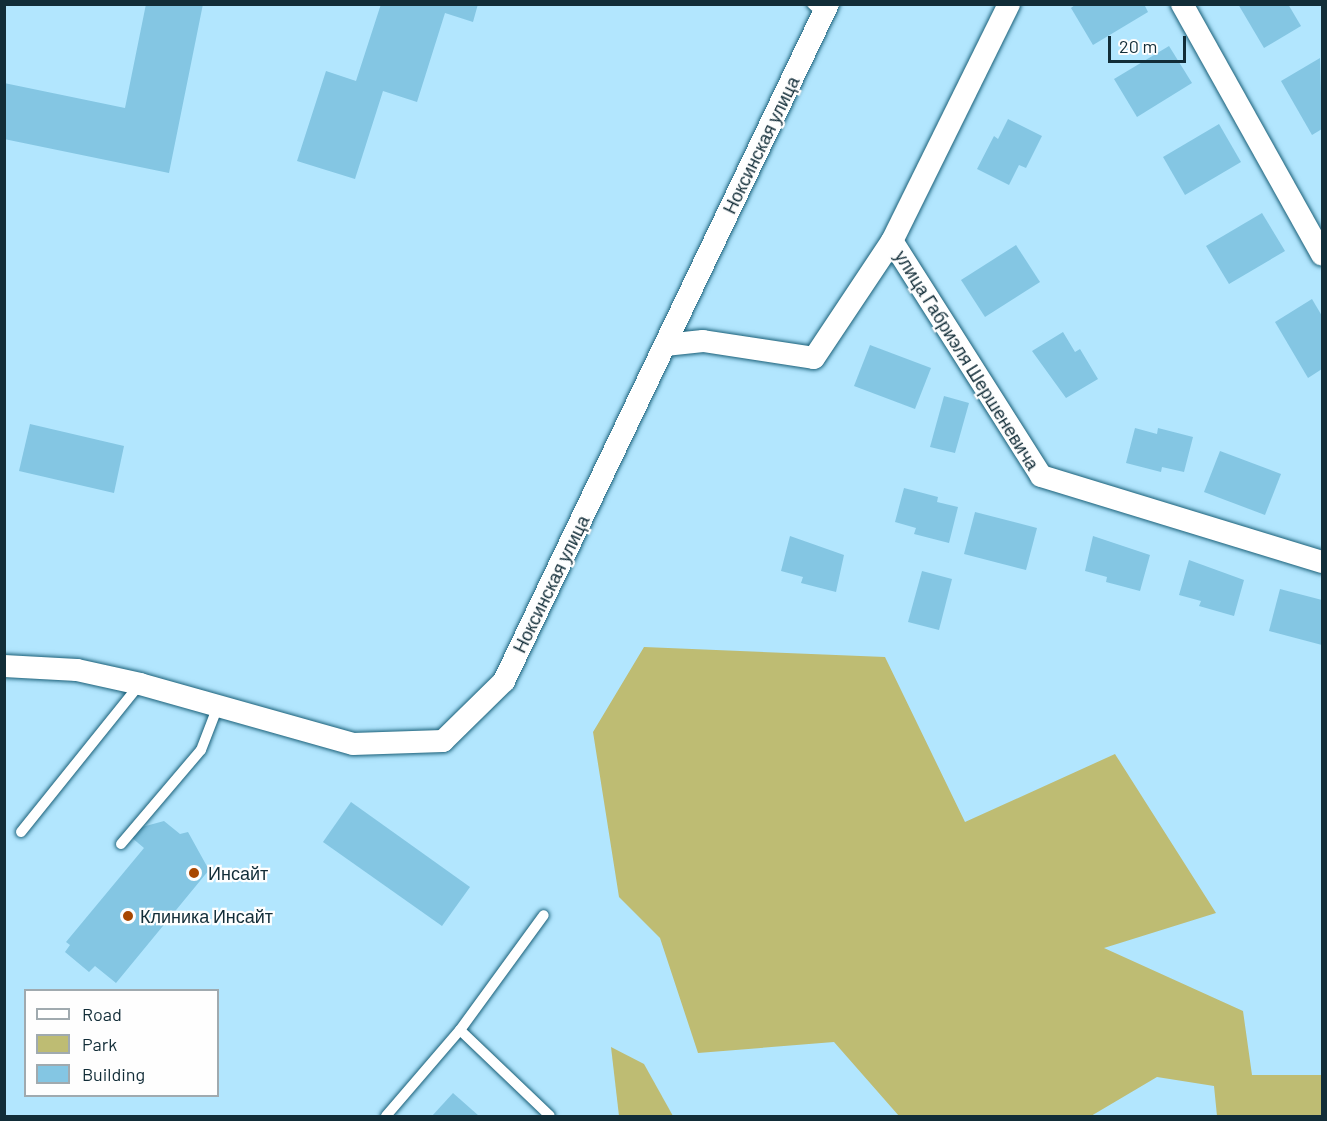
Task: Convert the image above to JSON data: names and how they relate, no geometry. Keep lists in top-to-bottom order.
{
  "streets": {
    "street": ["Ноксинская улица", "улица Габриэля Шершеневича"]
  },
  "crossings": [
    ["Ноксинская улица", "улица Габриэля Шершеневича"]
  ],
  "places": ["Инсайт", "Клиника Инсайт"],
  "legend": ["Road", "Park", "Building"],
  "scale_bar": "20 m"
}
